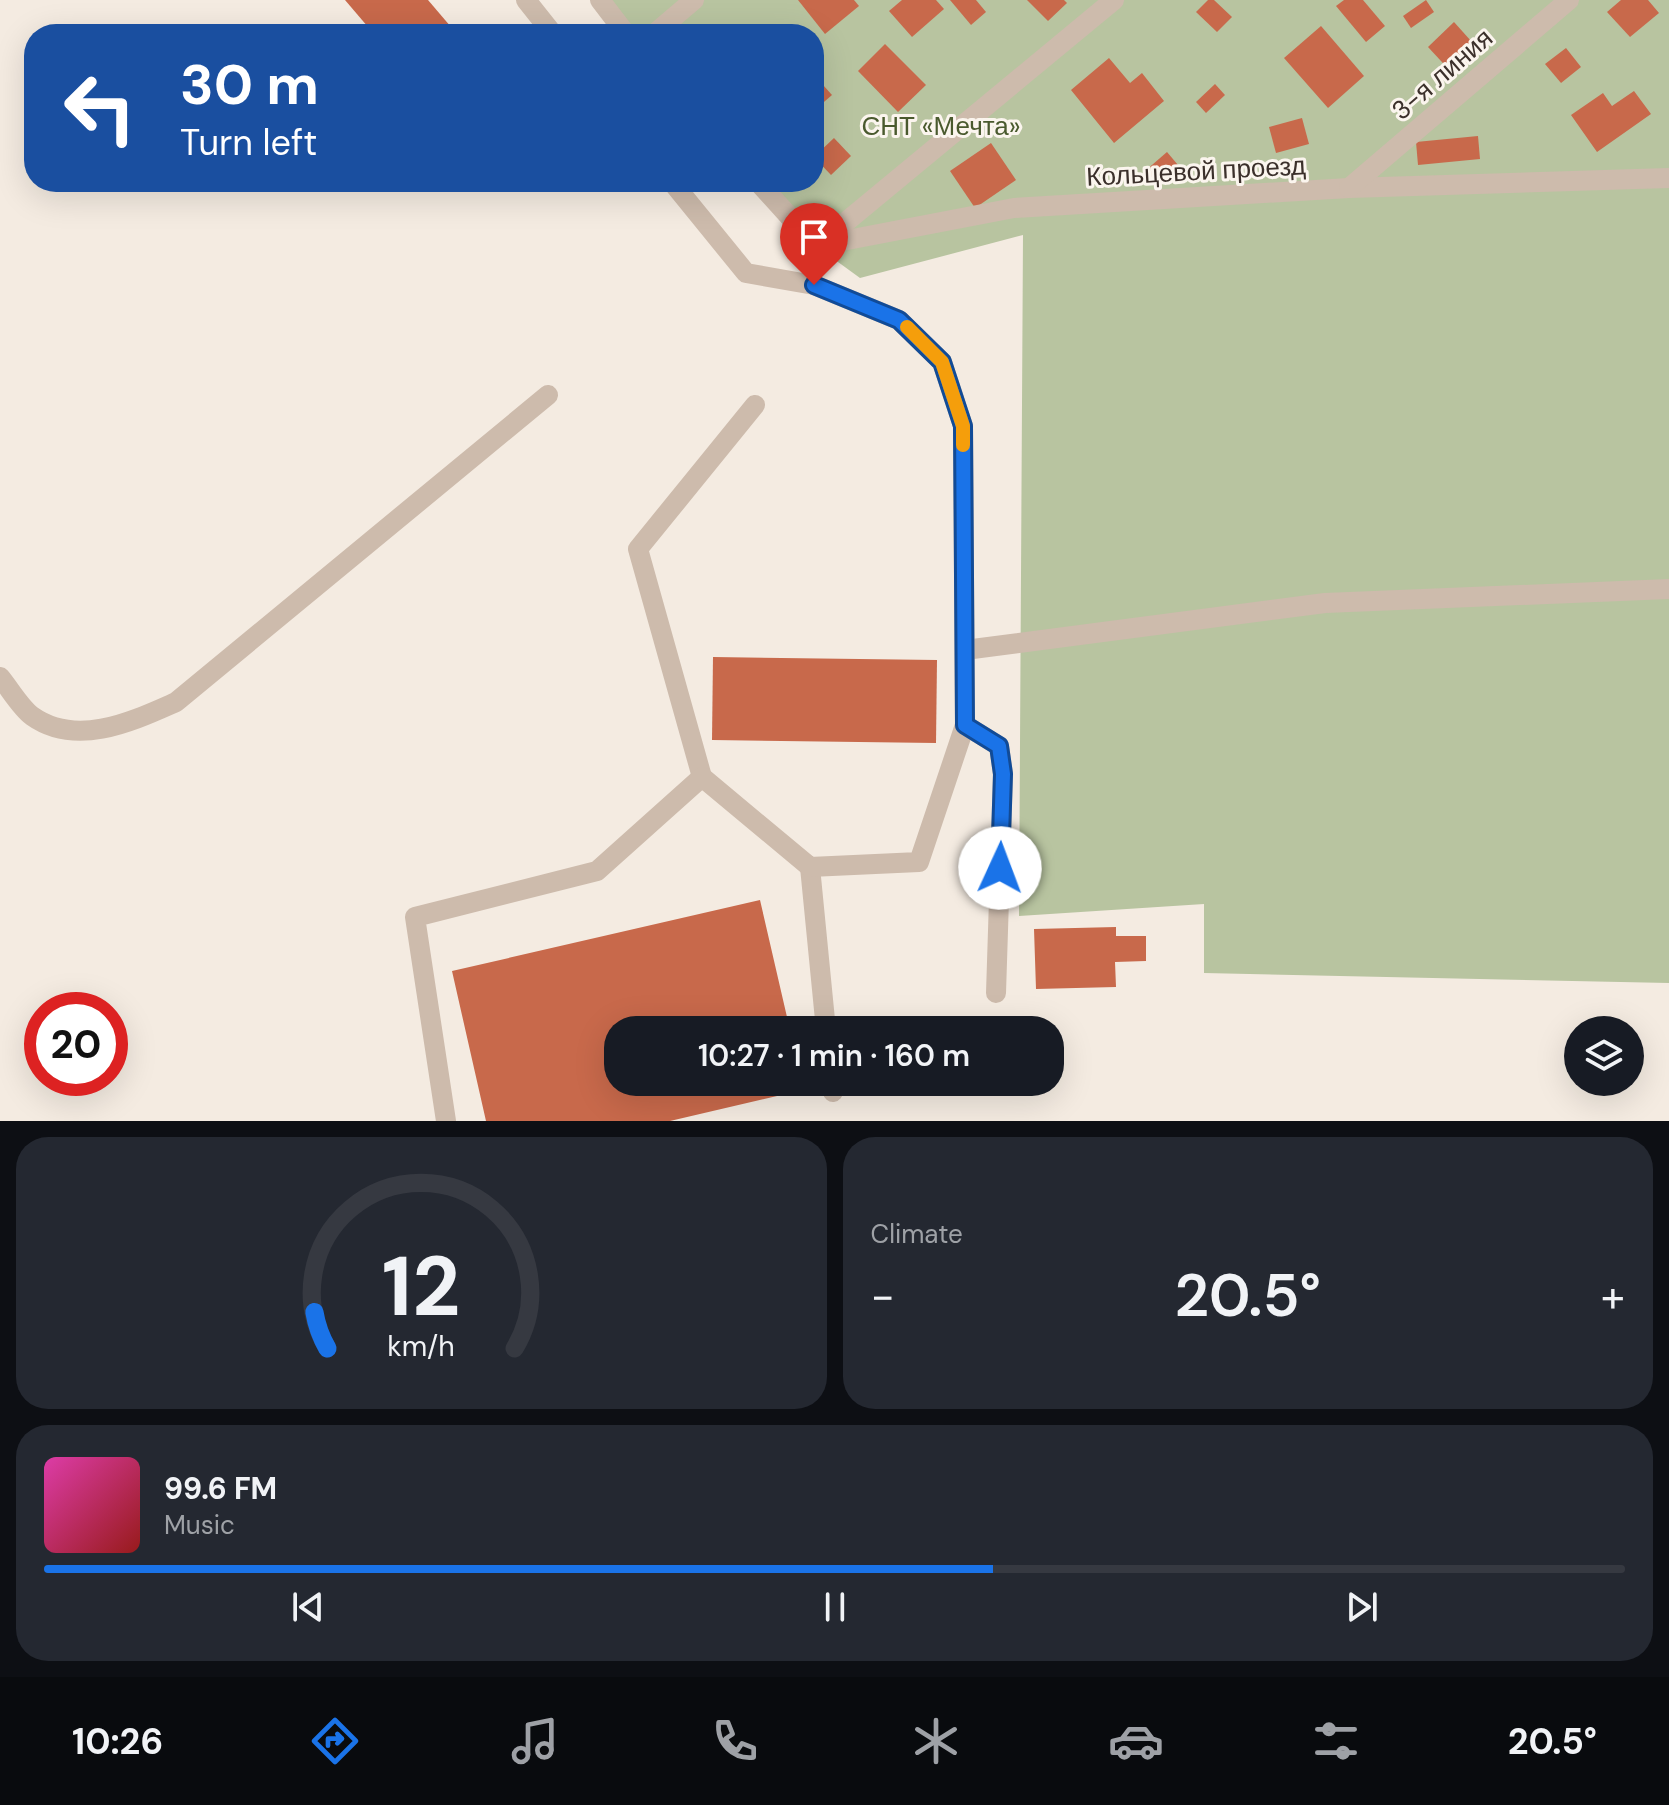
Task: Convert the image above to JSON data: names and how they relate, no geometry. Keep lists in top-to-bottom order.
{
  "streets": {
    "street": ["3-я линия", "Кольцевой проезд"]
  },
  "crossings": [
    ["3-я линия", "Кольцевой проезд"]
  ],
  "parks": ["СНТ «Мечта»"],
  "page": {
    "turn": ["30 m", "Turn left"],
    "limit": "20",
    "trip": "10:27 · 1 min · 160 m",
    "tile": "Climate",
    "heat": ["−", "20.5°", "+"],
    "song": ["99.6 FM", "Music"],
    "tabs": ["10:26", "20.5°"],
    "gauge": ["12", "km/h"]
  }
}
